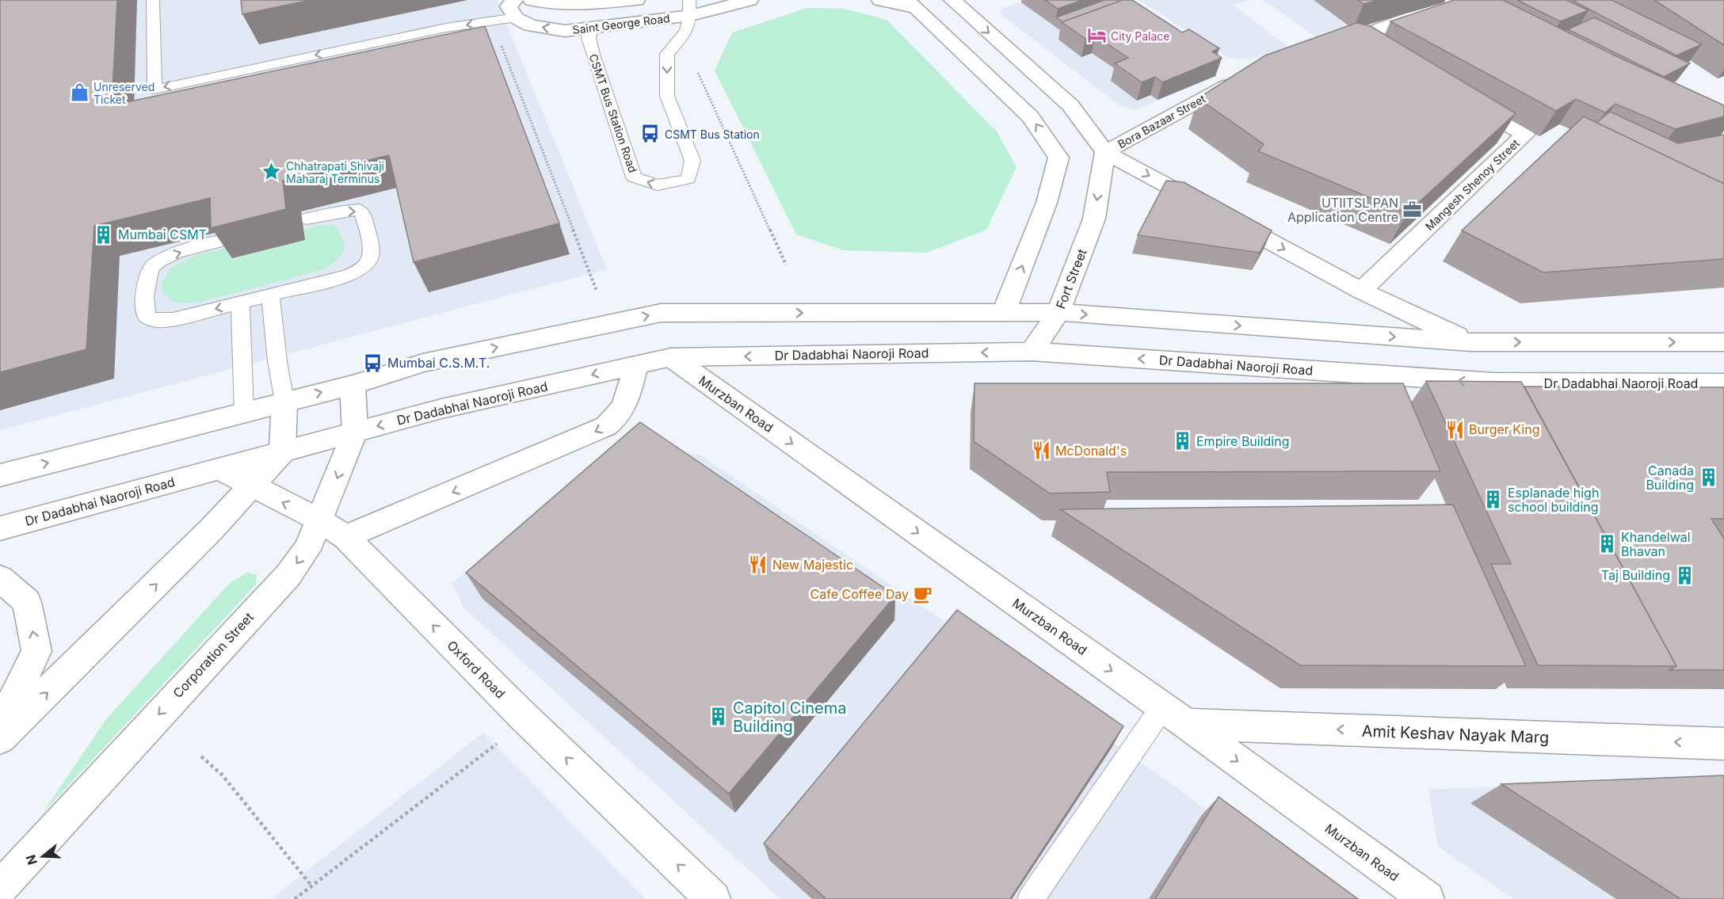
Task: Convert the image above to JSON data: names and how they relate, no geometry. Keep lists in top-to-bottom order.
{
  "streets": {
    "main road": [
      "Saint George Road",
      "Bora Bazaar Street",
      "Mangesh Shenoy Street",
      "Fort Street",
      "Dr Dadabhai Naoroji Road",
      "Murzban Road",
      "Corporation Street",
      "Oxford Road",
      "Amit Keshav Nayak Marg"
    ],
    "lane": ["CSMT Bus Station Road"]
  },
  "crossings": [
    ["Saint George Road", "CSMT Bus Station Road"],
    ["Bora Bazaar Street", "Fort Street"],
    ["Fort Street", "Dr Dadabhai Naoroji Road"],
    ["Dr Dadabhai Naoroji Road", "Murzban Road"],
    ["Dr Dadabhai Naoroji Road", "Corporation Street"],
    ["Dr Dadabhai Naoroji Road", "Oxford Road"],
    ["Murzban Road", "Amit Keshav Nayak Marg"],
    ["Corporation Street", "Oxford Road"]
  ],
  "one_way": [
    "Fort Street",
    "Murzban Road",
    "Oxford Road",
    "Amit Keshav Nayak Marg"
  ],
  "places": {
    "hotel": ["City Palace"],
    "shop": ["Unreserved Ticket"],
    "bus stop": ["CSMT Bus Station", "Mumbai C.S.M.T."],
    "place": ["Chhatrapati Shivaji Maharaj Terminus"],
    "office": ["UTIITSL PAN Application Centre"],
    "building": [
      "Mumbai CSMT",
      "Empire Building",
      "Canada Building",
      "Esplanade high school building",
      "Khandelwal Bhavan",
      "Taj Building",
      "Capitol Cinema Building"
    ],
    "restaurant": ["Burger King", "McDonald's", "New Majestic"],
    "cafe": ["Cafe Coffee Day"]
  },
  "north": "left"
}
